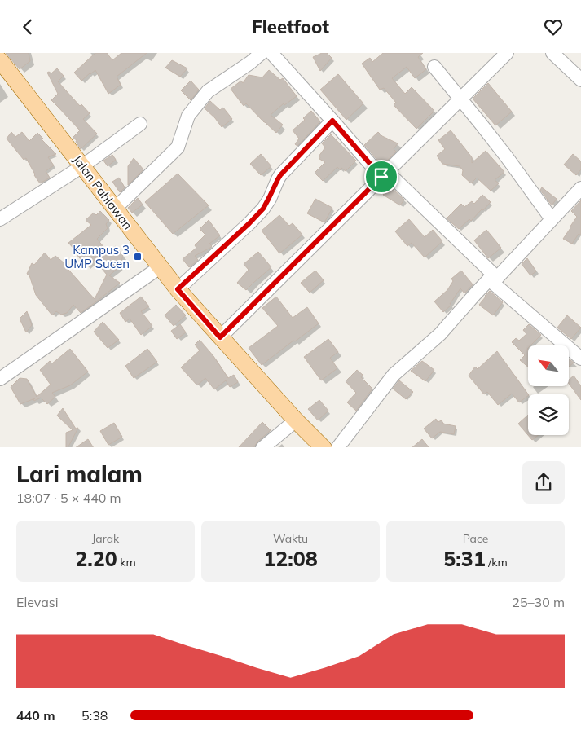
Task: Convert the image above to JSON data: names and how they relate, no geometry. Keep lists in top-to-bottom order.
{
  "streets": {
    "main road": ["Jalan Pahlawan"]
  },
  "places": {
    "transit": ["Kampus 3 UMP Sucen"]
  },
  "north": "top left",
  "page": {
    "header": "Fleetfoot",
    "heading": ["Lari malam", "18:07 · 5 × 440 m"],
    "stats": [
      ["Jarak", "2.20 km"],
      ["Waktu", "12:08"],
      ["Pace", "5:31 /km"]
    ],
    "chart": ["Elevasi", "25–30 m"],
    "list": [
      {
        "name": "440 m",
        "note": "5:38"
      }
    ]
  }
}
